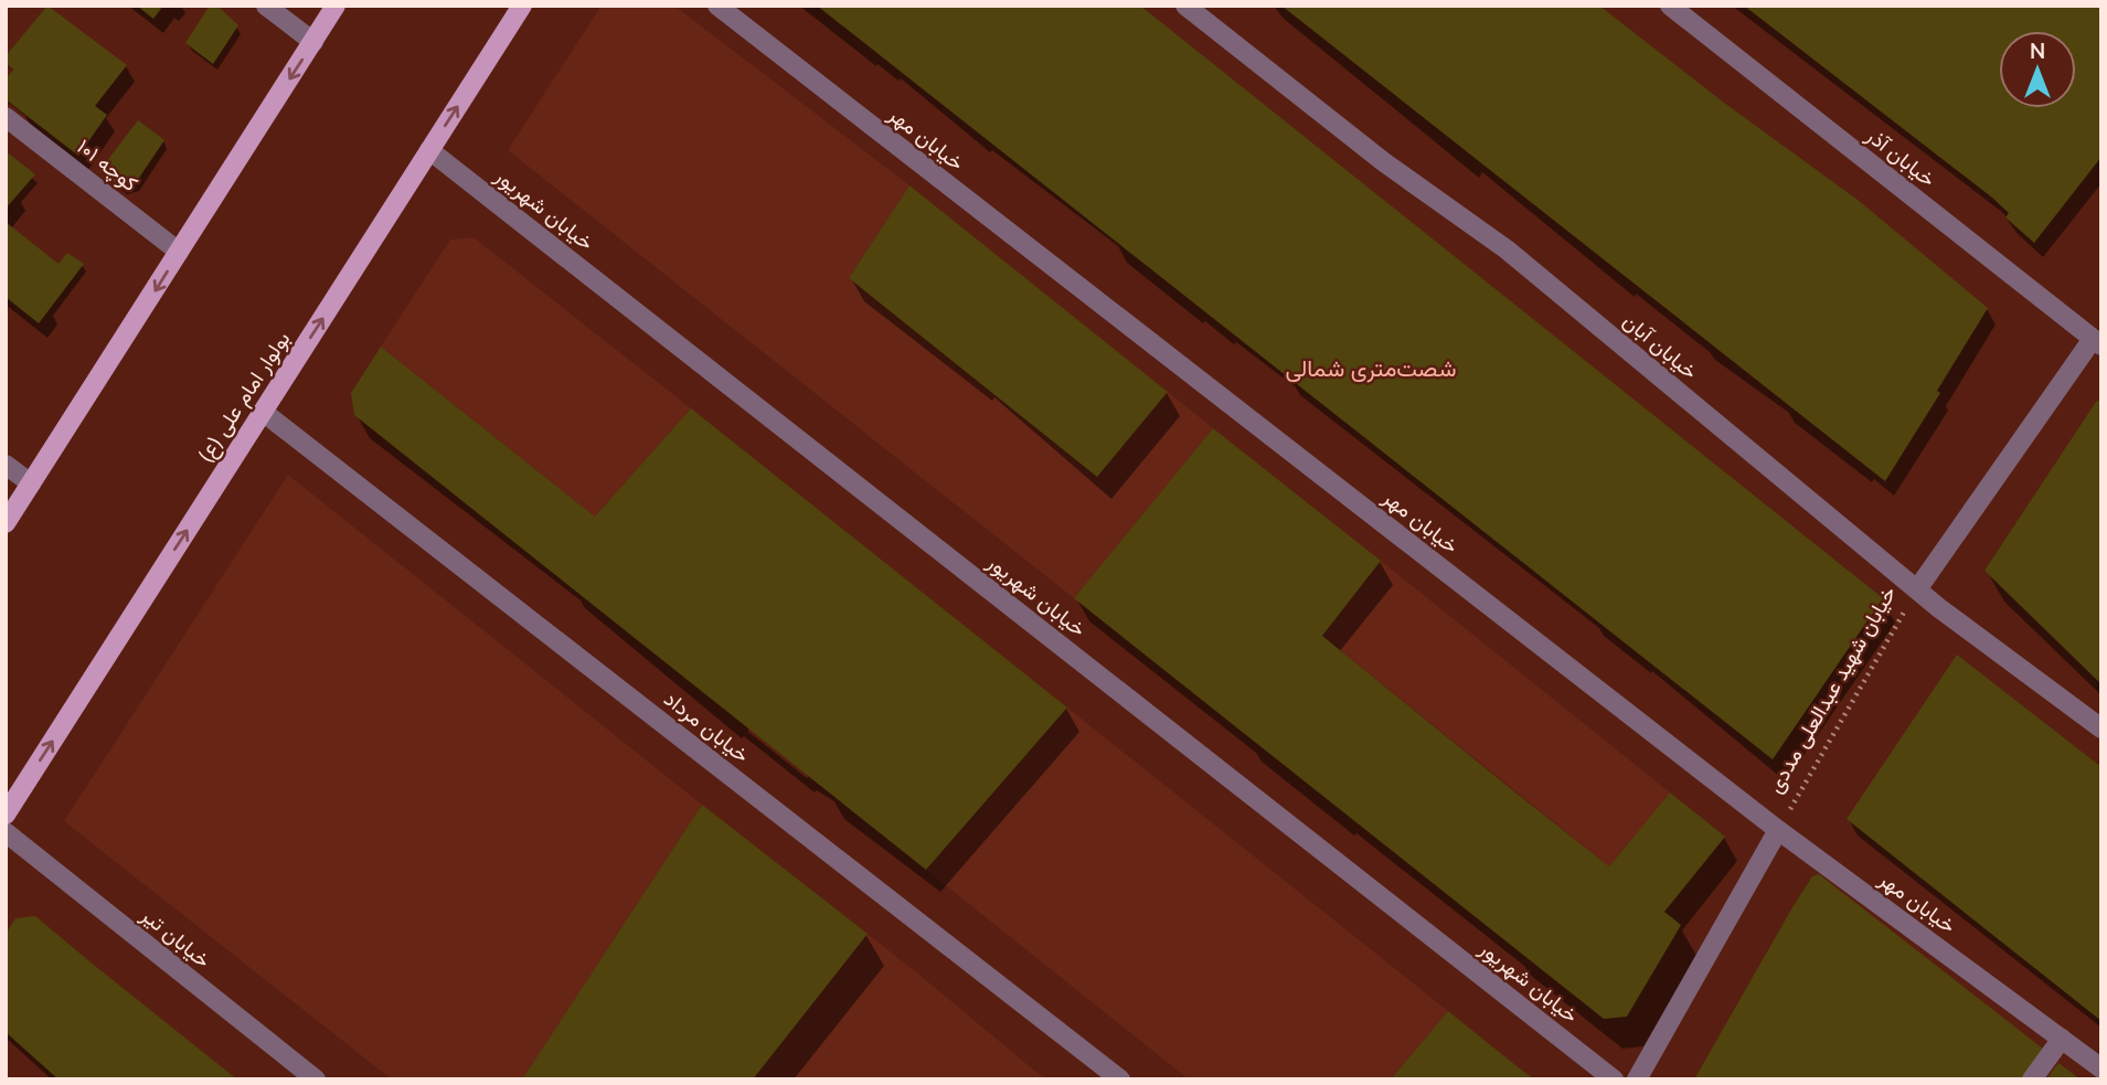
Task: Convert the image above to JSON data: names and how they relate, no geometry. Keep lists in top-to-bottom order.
{
  "streets": {
    "main road": ["بولوار امام علی (ع)"],
    "street": [
      "خیابان مهر",
      "خیابان آذر",
      "کوچه ۱۰۱",
      "خیابان شهریور",
      "خیابان آبان",
      "خیابان شهید عبدالعلی مددی",
      "خیابان مرداد",
      "خیابان تیر"
    ]
  },
  "crossings": [
    ["خیابان مهر", "خیابان شهید عبدالعلی مددی"],
    ["خیابان آذر", "خیابان شهید عبدالعلی مددی"],
    ["خیابان شهریور", "بولوار امام علی (ع)"],
    ["خیابان آبان", "خیابان شهید عبدالعلی مددی"],
    ["بولوار امام علی (ع)", "خیابان مرداد"]
  ],
  "districts": ["شصت‌متری شمالی"],
  "north": "top"
}
